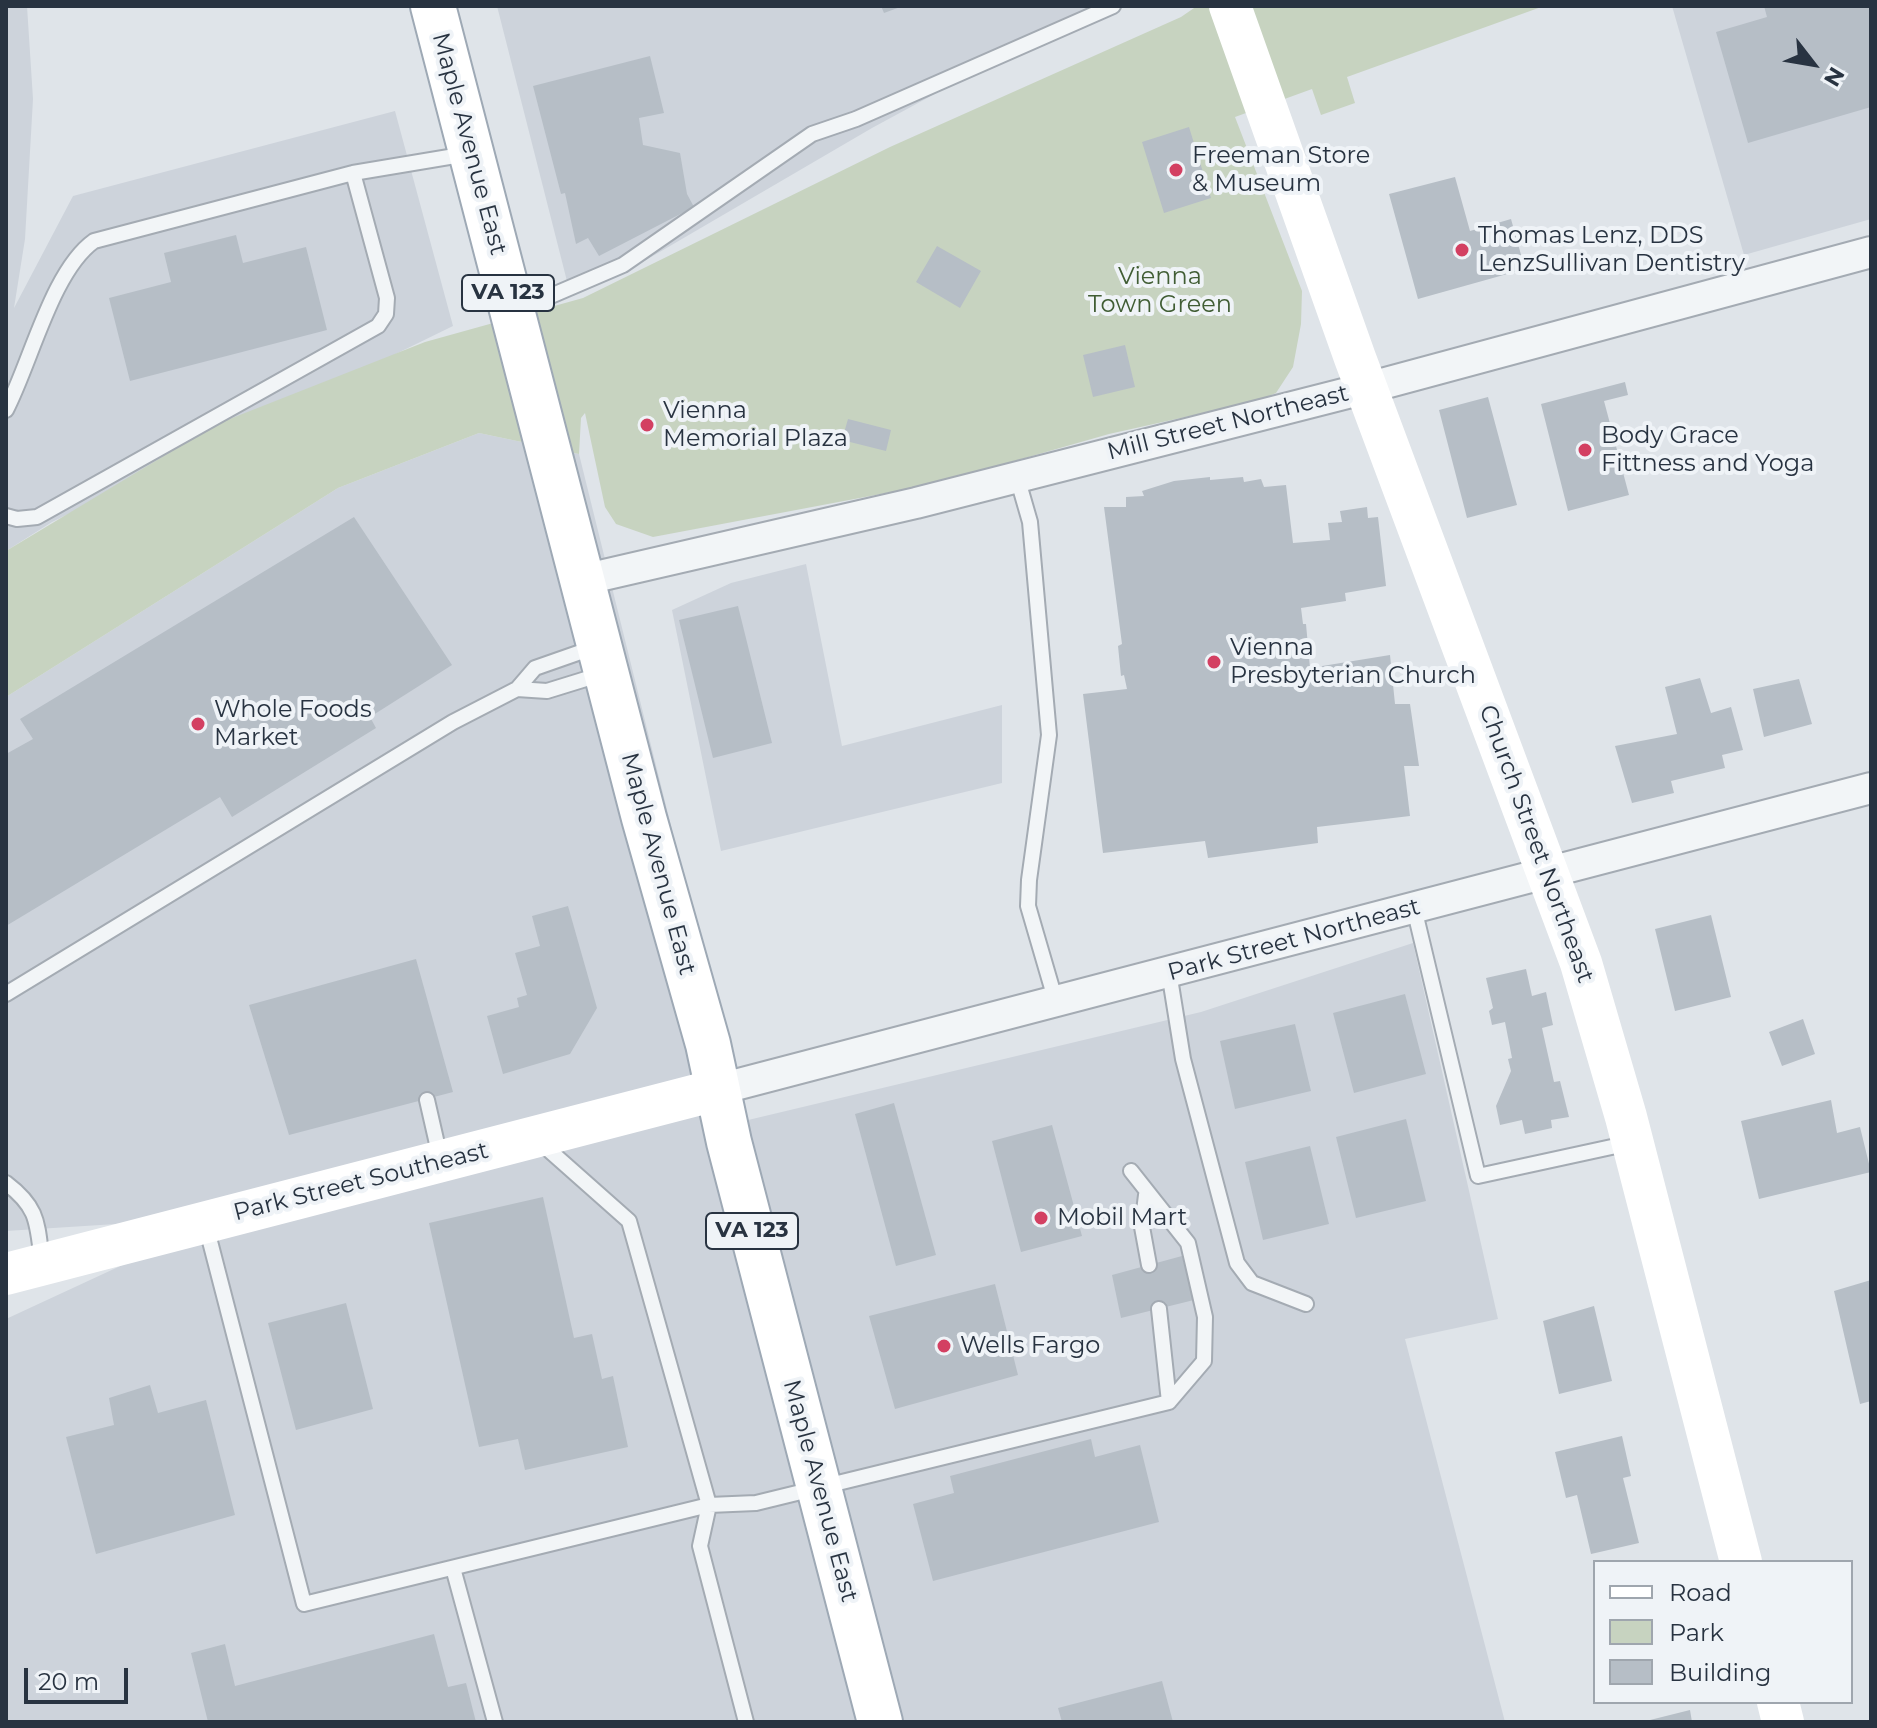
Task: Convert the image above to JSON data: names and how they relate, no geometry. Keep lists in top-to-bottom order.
{
  "streets": {
    "main road": ["Maple Avenue East", "VA 123"],
    "street": [
      "Mill Street Northeast",
      "Church Street Northeast",
      "Park Street Northeast",
      "Park Street Southeast"
    ]
  },
  "crossings": [
    ["Maple Avenue East", "Mill Street Northeast"],
    ["Maple Avenue East", "Park Street Northeast"],
    ["Maple Avenue East", "Park Street Southeast"],
    ["Mill Street Northeast", "Church Street Northeast"],
    ["Church Street Northeast", "Park Street Northeast"],
    ["Park Street Northeast", "Park Street Southeast"]
  ],
  "parks": ["Vienna Town Green"],
  "places": [
    "Freeman Store & Museum",
    "Thomas Lenz, DDS LenzSullivan Dentistry",
    "Vienna Memorial Plaza",
    "Body Grace Fittness and Yoga",
    "Vienna Presbyterian Church",
    "Whole Foods Market",
    "Mobil Mart",
    "Wells Fargo"
  ],
  "legend": ["Road", "Park", "Building"],
  "scale_bar": "20 m",
  "north": "bottom right"
}
